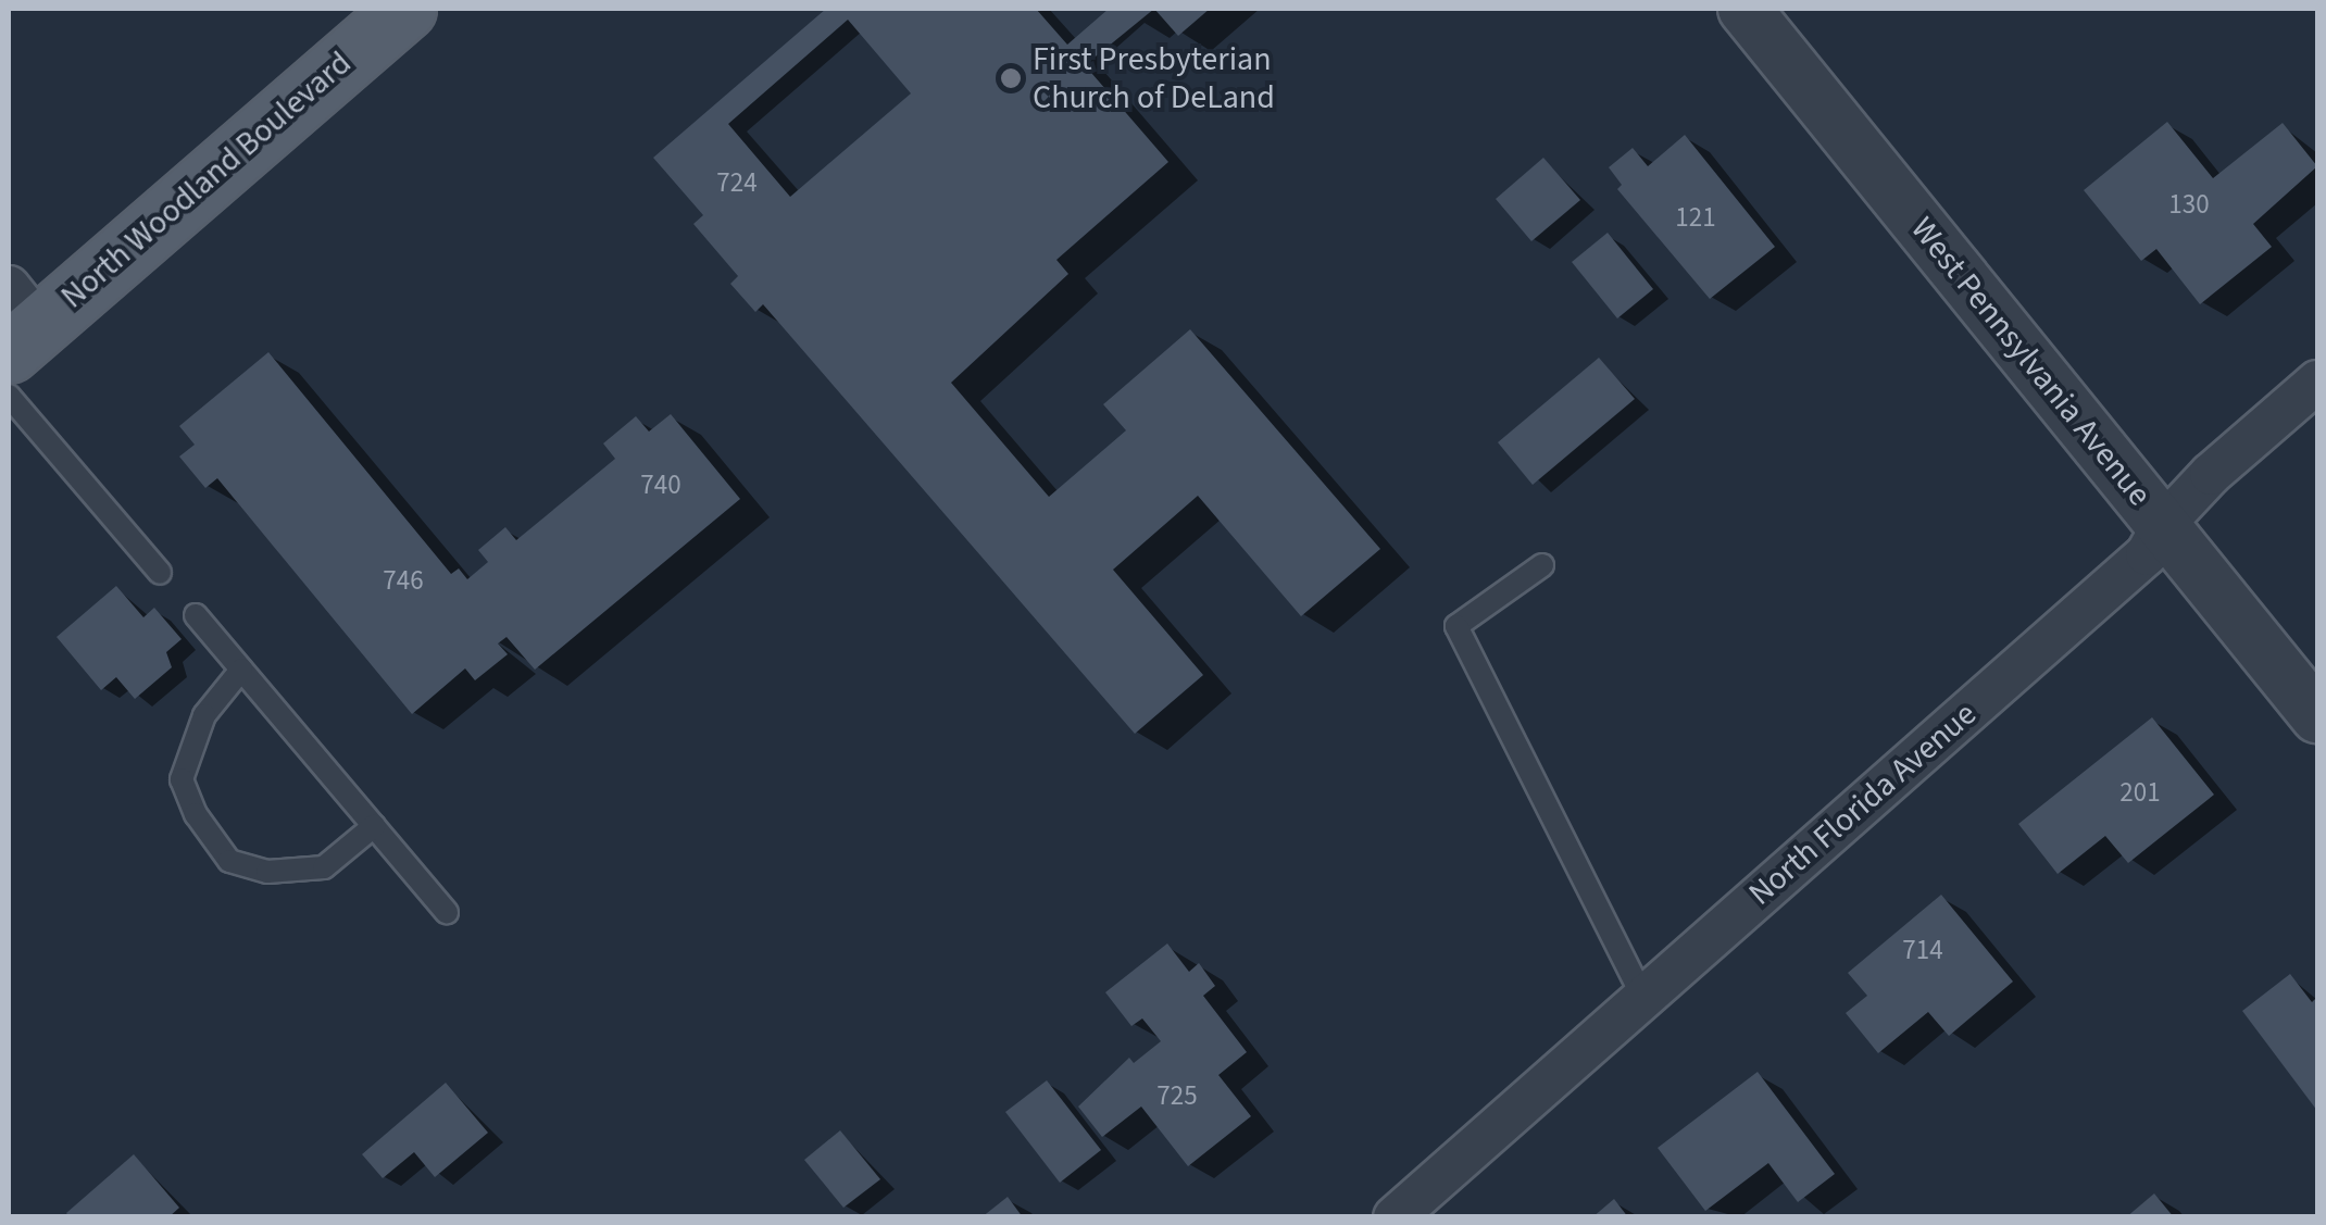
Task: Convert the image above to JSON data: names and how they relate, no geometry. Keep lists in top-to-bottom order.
{
  "streets": {
    "main road": ["North Woodland Boulevard"],
    "street": ["West Pennsylvania Avenue", "North Florida Avenue"]
  },
  "crossings": [
    ["West Pennsylvania Avenue", "North Florida Avenue"]
  ],
  "places": ["First Presbyterian Church of DeLand"],
  "house_numbers": [
    "724",
    "130",
    "121",
    "740",
    "746",
    "201",
    "714",
    "725"
  ]
}
